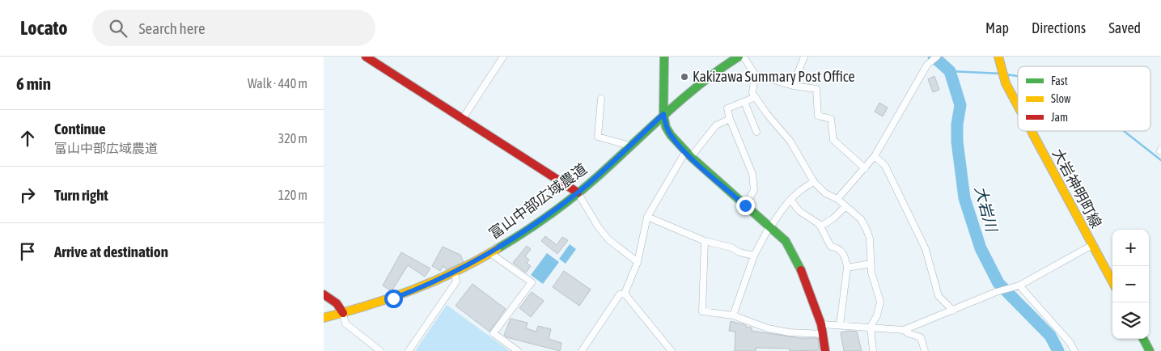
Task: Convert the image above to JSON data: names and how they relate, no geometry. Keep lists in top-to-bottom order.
{
  "streets": {
    "street": ["大岩神明町線", "富山中部広域農道"]
  },
  "water": ["大岩川"],
  "places": ["Kakizawa Summary Post Office"],
  "legend": ["Fast", "Slow", "Jam"],
  "page": {
    "header": "Locato",
    "search": "Search here",
    "nav": ["Map", "Directions", "Saved"],
    "heading": ["6 min", "Walk · 440 m"],
    "list": [
      ["Continue", "富山中部広域農道", "320 m"],
      ["Turn right", "120 m"],
      "Arrive at destination"
    ],
    "map_buttons": ["+", "−"]
  }
}
